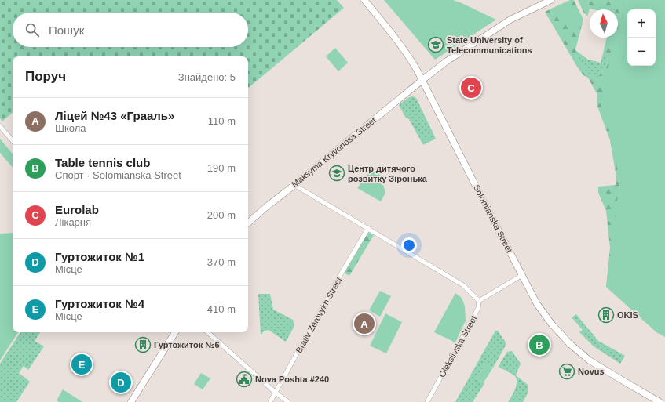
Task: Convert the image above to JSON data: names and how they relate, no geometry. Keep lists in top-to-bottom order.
{
  "streets": {
    "main road": ["Maksyma Kryvonosa Street", "Solomianska Street"],
    "street": ["Brativ Zerovykh Street", "Oleksiivska Street"]
  },
  "crossings": [
    ["Maksyma Kryvonosa Street", "Solomianska Street"]
  ],
  "places": {
    "school or university": ["State University of Telecommunications", "Центр дитячого розвитку Зіронька"],
    "building": ["OKIS", "Гуртожиток №6"],
    "supermarket": ["Novus"],
    "public building": ["Nova Poshta #240"]
  },
  "north": "top",
  "page": {
    "map_buttons": ["+", "−"],
    "search": "Пошук",
    "heading": ["Поруч", "Знайдено: 5"],
    "pins": [
      "C",
      "A",
      "B",
      "E",
      "D"
    ],
    "list": [
      {
        "mark": "A",
        "name": "Ліцей №43 «Грааль»",
        "note": "Школа",
        "value": "110 m"
      },
      {
        "mark": "B",
        "name": "Table tennis club",
        "note": "Спорт · Solomianska Street",
        "value": "190 m"
      },
      {
        "mark": "C",
        "name": "Eurolab",
        "note": "Лікарня",
        "value": "200 m"
      },
      {
        "mark": "D",
        "name": "Гуртожиток №1",
        "note": "Місце",
        "value": "370 m"
      },
      {
        "mark": "E",
        "name": "Гуртожиток №4",
        "note": "Місце",
        "value": "410 m"
      }
    ]
  }
}
